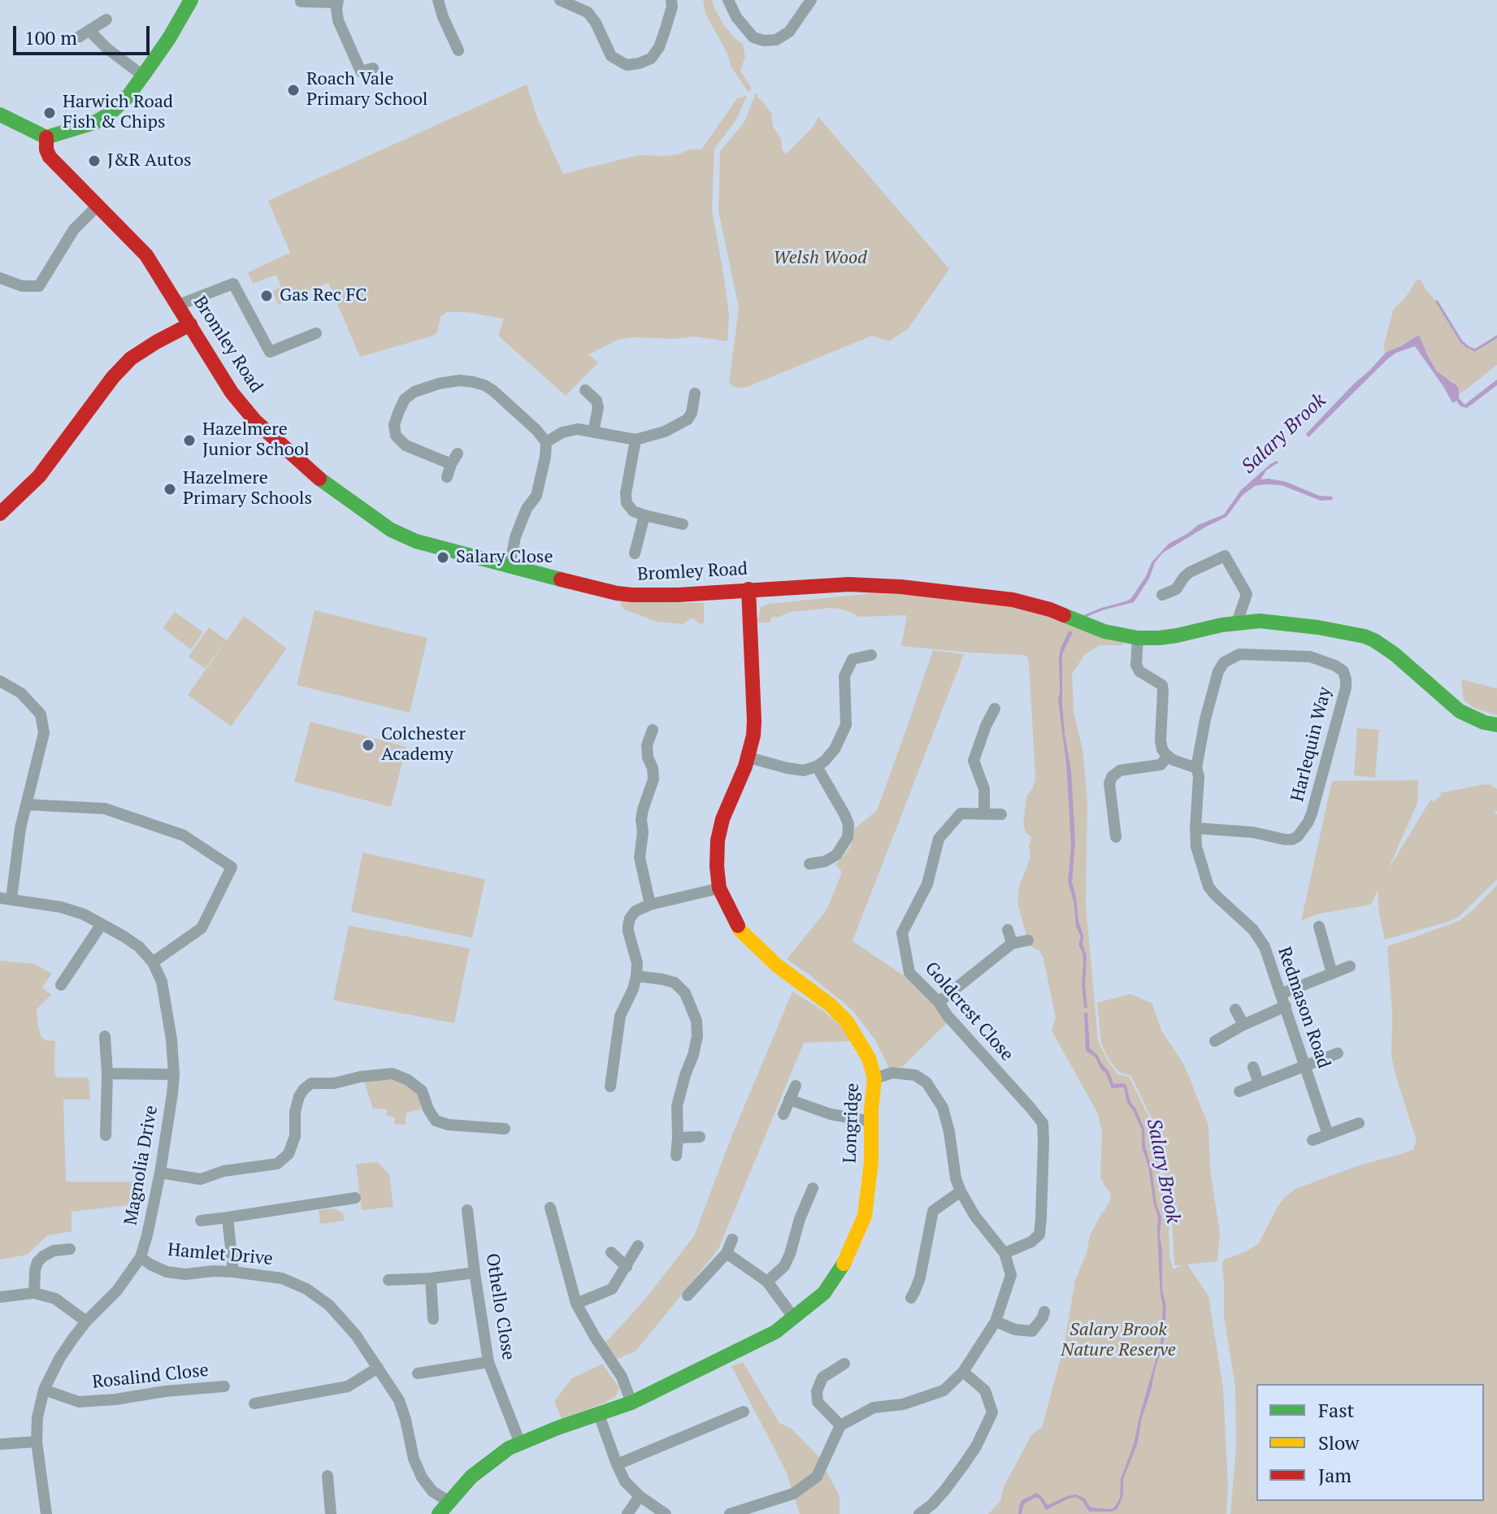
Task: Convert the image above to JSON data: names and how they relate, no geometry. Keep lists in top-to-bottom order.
{
  "streets": {
    "street": [
      "Bromley Road",
      "Harlequin Way",
      "Redmason Road",
      "Goldcrest Close",
      "Longridge",
      "Magnolia Drive",
      "Hamlet Drive",
      "Othello Close",
      "Rosalind Close"
    ]
  },
  "crossings": [
    ["Bromley Road", "Longridge"],
    ["Harlequin Way", "Redmason Road"],
    ["Longridge", "Hamlet Drive"],
    ["Longridge", "Othello Close"],
    ["Magnolia Drive", "Hamlet Drive"],
    ["Magnolia Drive", "Rosalind Close"]
  ],
  "water": ["Salary Brook"],
  "parks": ["Welsh Wood", "Salary Brook Nature Reserve"],
  "places": [
    "Roach Vale Primary School",
    "Harwich Road Fish & Chips",
    "J&R Autos",
    "Gas Rec FC",
    "Hazelmere Junior School",
    "Hazelmere Primary Schools",
    "Salary Close",
    "Colchester Academy"
  ],
  "legend": ["Fast", "Slow", "Jam"],
  "scale_bar": "100 m"
}
